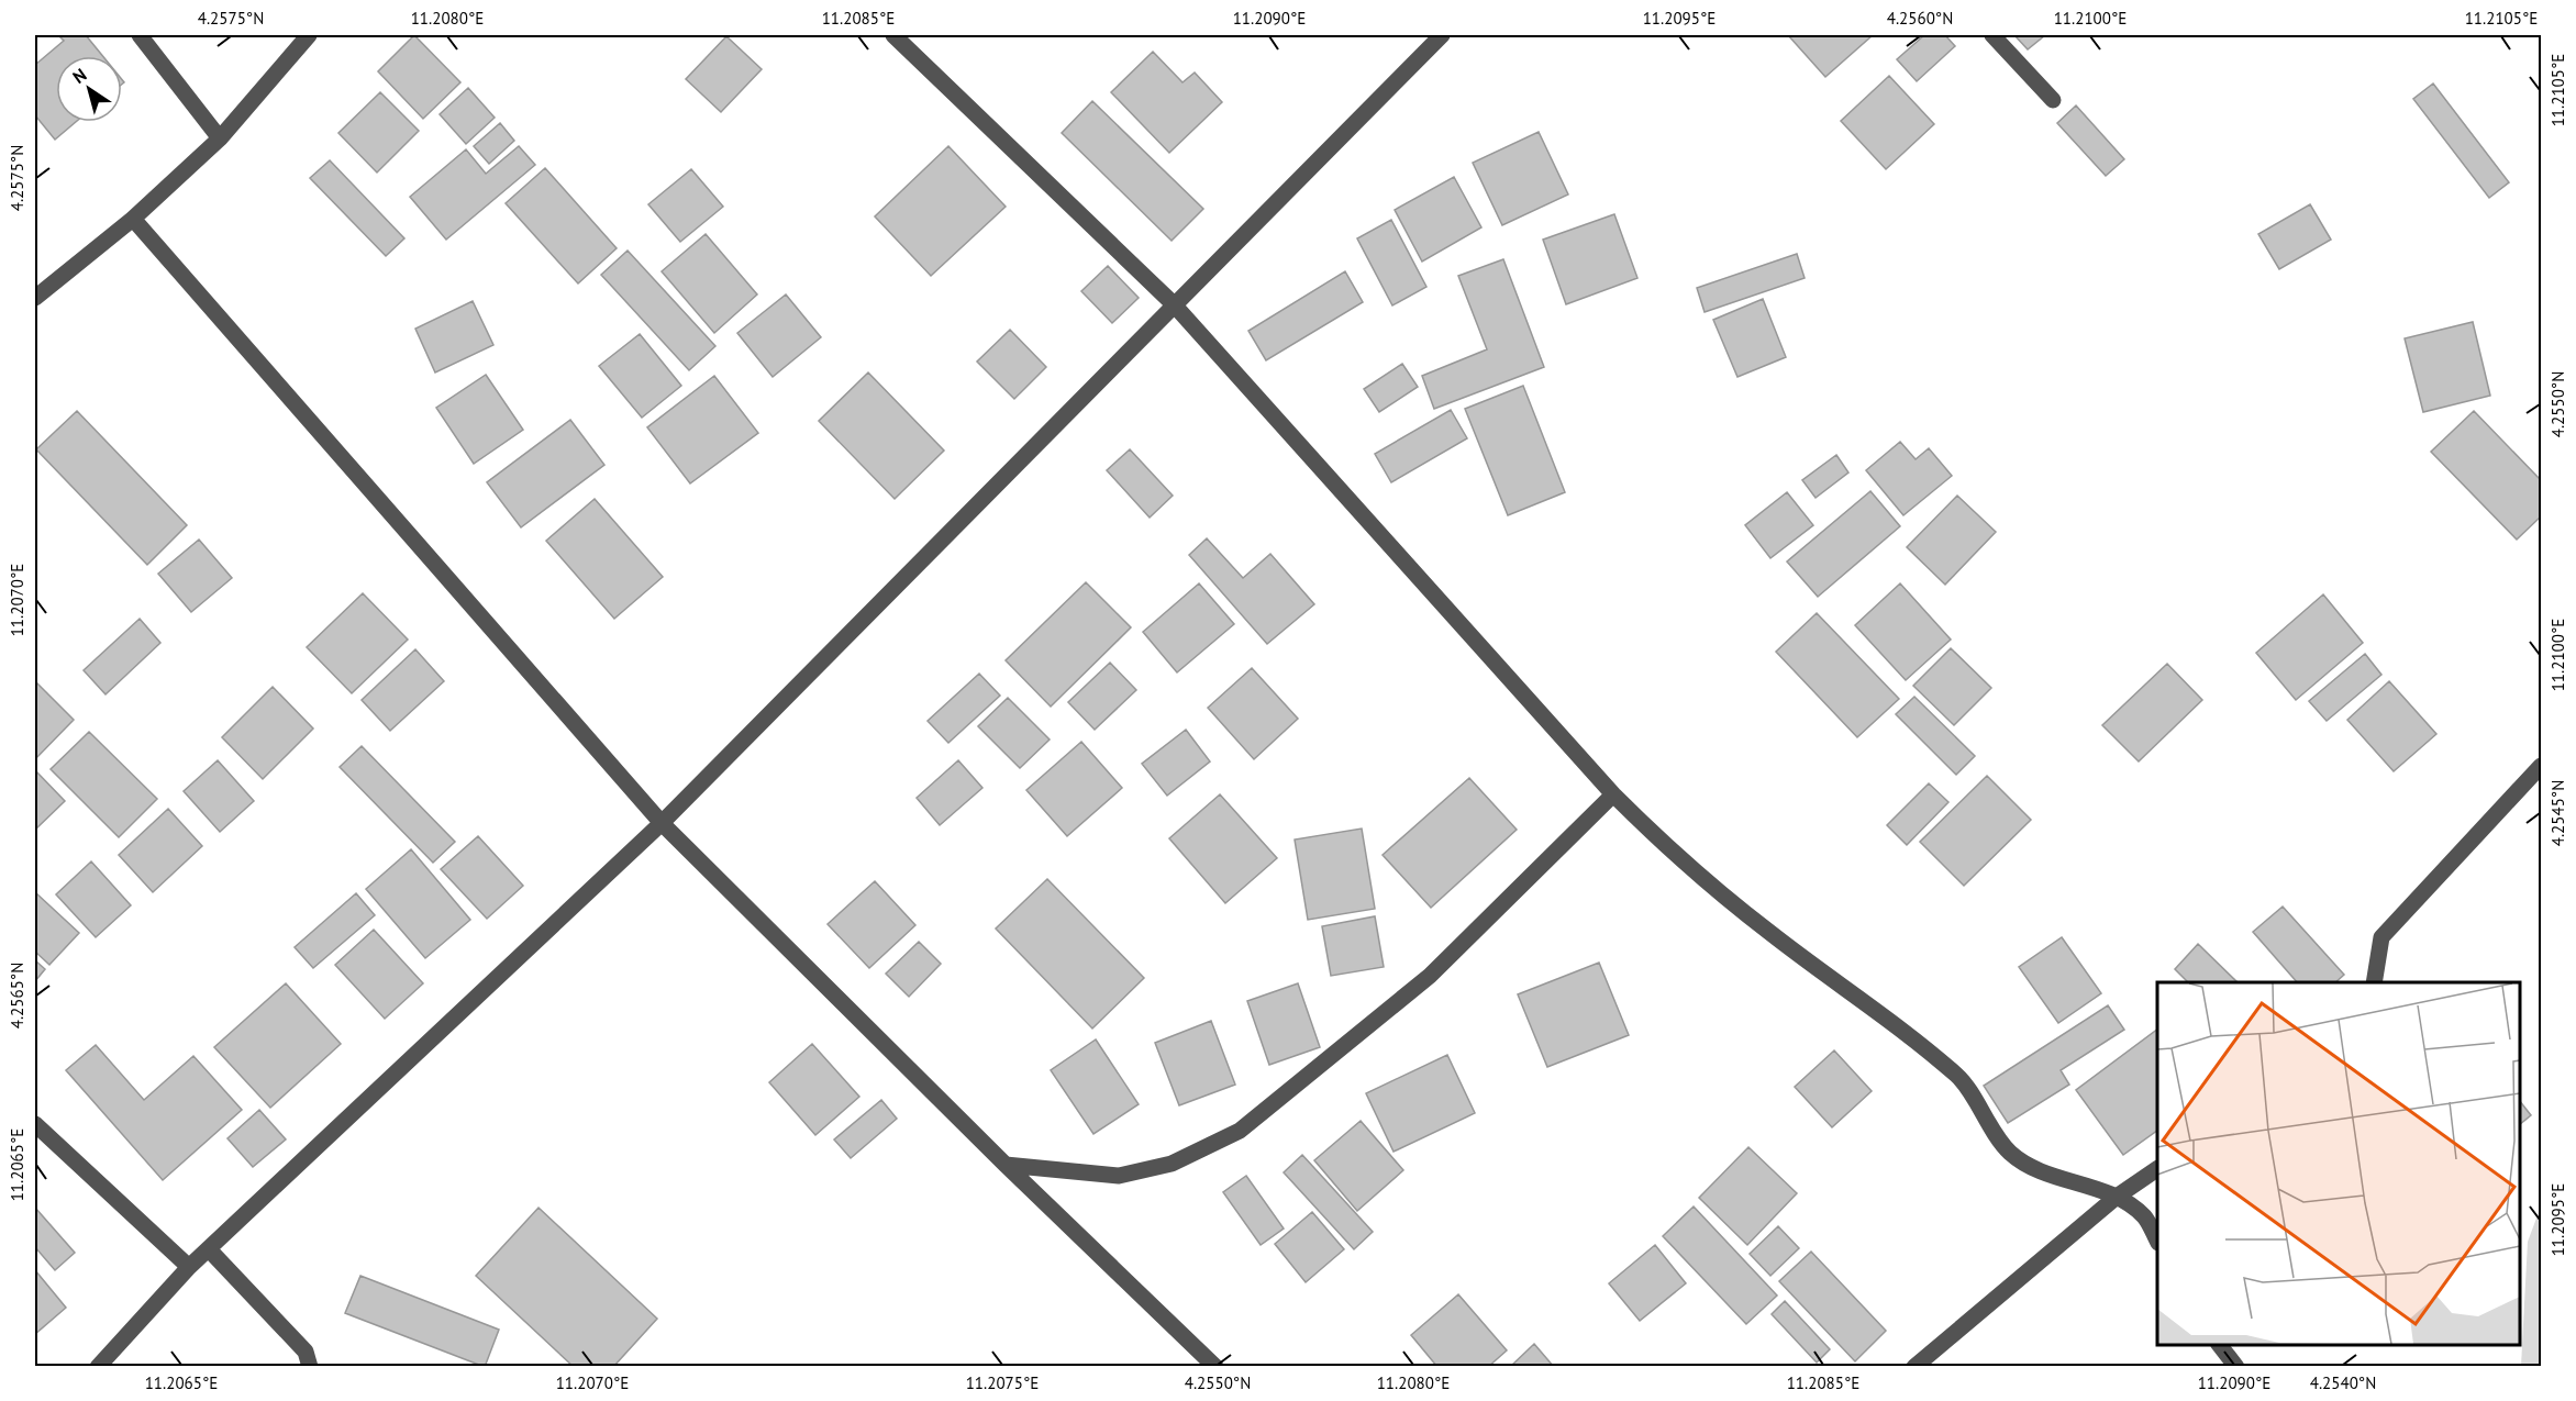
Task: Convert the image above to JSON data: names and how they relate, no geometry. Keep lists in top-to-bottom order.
{
  "north": "top left",
  "coordinates": [
    "4.2575°N",
    "11.2080°E",
    "11.2085°E",
    "11.2090°E",
    "11.2095°E",
    "4.2560°N",
    "11.2100°E",
    "11.2105°E",
    "4.2550°N",
    "11.2070°E",
    "4.2545°N",
    "4.2565°N",
    "11.2065°E",
    "11.2075°E",
    "4.2540°N"
  ]
}
